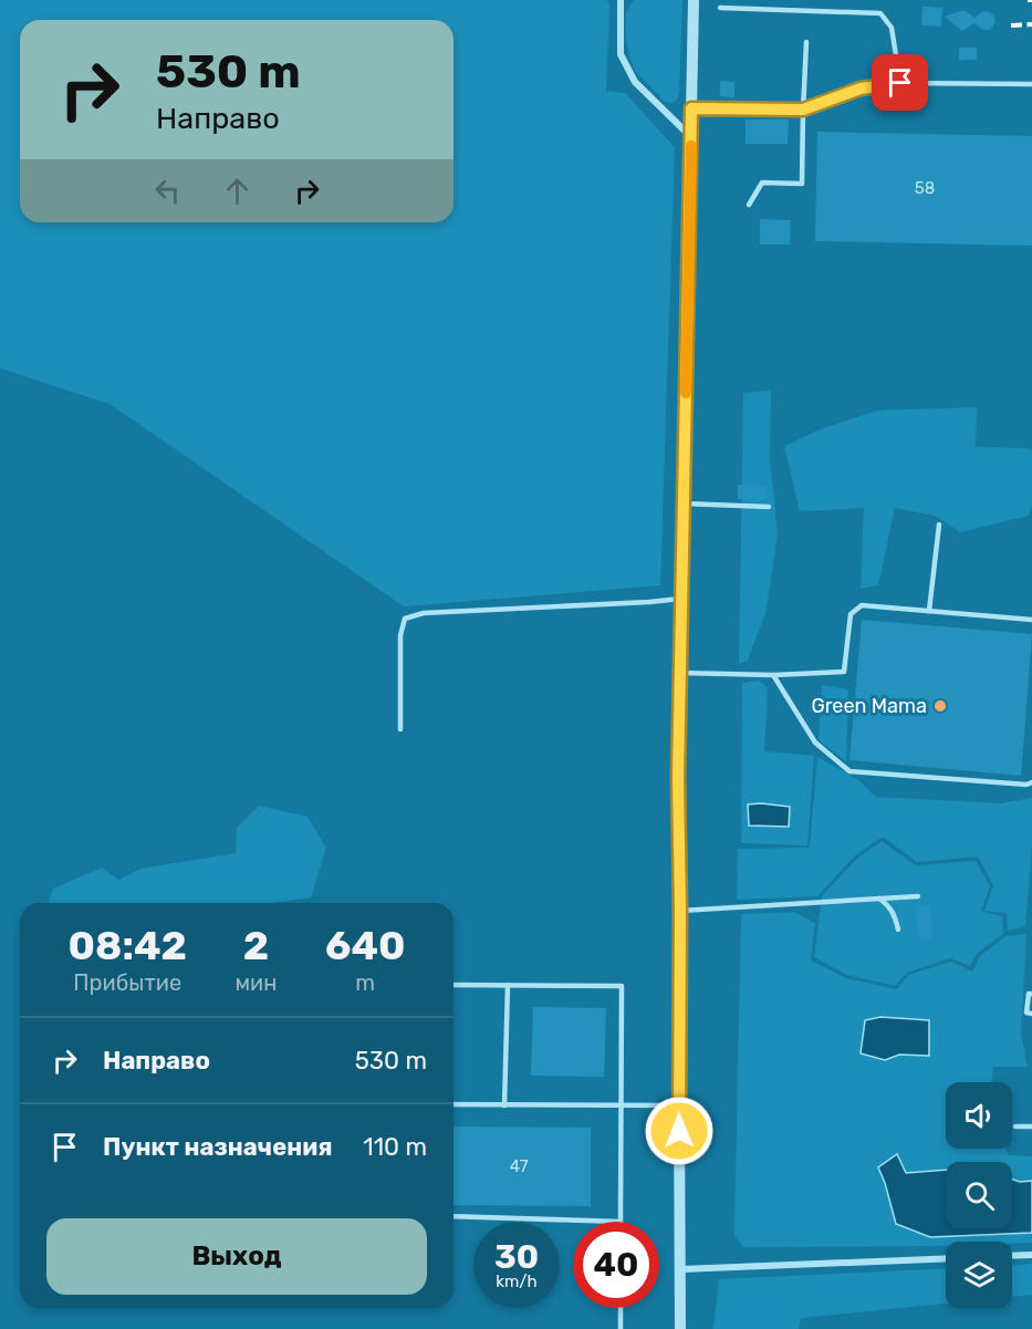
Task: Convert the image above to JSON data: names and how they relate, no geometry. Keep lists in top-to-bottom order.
{
  "places": ["Green Mama"],
  "house_numbers": ["58", "47"],
  "page": {
    "turn": ["530 m", "Направо"],
    "eta": [
      "08:42",
      "Прибытие",
      "2",
      "мин",
      "640",
      "m"
    ],
    "list": [
      {
        "name": "Направо",
        "value": "530 m"
      },
      {
        "name": "Пункт назначения",
        "value": "110 m"
      }
    ],
    "buttons": "Выход",
    "speed": "30 km/h",
    "limit": "40"
  }
}
